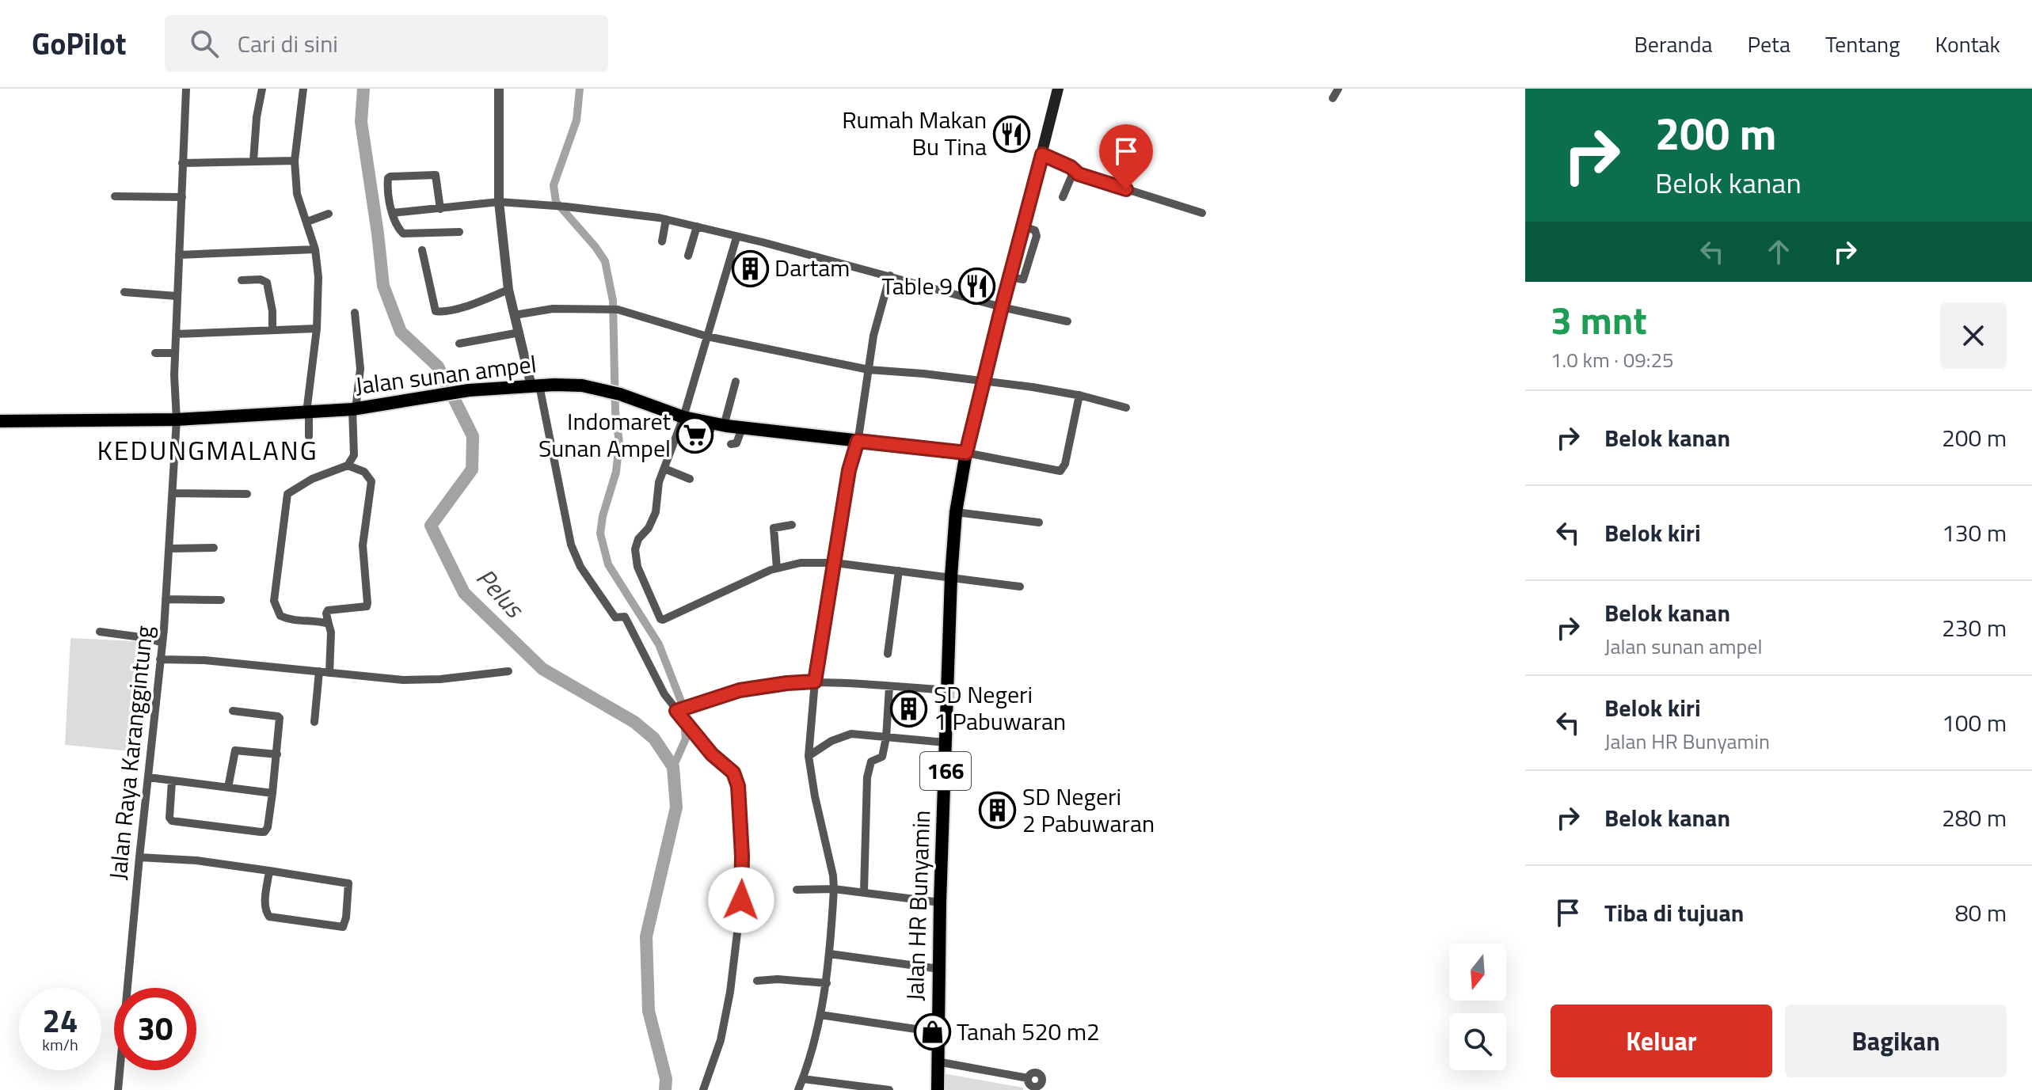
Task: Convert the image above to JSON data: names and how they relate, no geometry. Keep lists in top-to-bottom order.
{
  "streets": {
    "main road": ["Jalan sunan ampel", "166", "Jalan HR Bunyamin"],
    "street": ["Jalan Raya Karanggintung"]
  },
  "crossings": [
    ["Jalan sunan ampel", "Jalan Raya Karanggintung"],
    ["Jalan sunan ampel", "Jalan HR Bunyamin"]
  ],
  "districts": ["KEDUNGMALANG"],
  "water": ["Pelus"],
  "places": {
    "restaurant": ["Rumah Makan Bu Tina", "Table 9"],
    "building": ["Dartam", "SD Negeri 1 Pabuwaran", "SD Negeri 2 Pabuwaran"],
    "supermarket": ["Indomaret Sunan Ampel"],
    "shop": ["Tanah 520 m2"]
  },
  "north": "bottom",
  "page": {
    "header": "GoPilot",
    "search": "Cari di sini",
    "nav": [
      "Beranda",
      "Peta",
      "Tentang",
      "Kontak"
    ],
    "turn": ["200 m", "Belok kanan"],
    "heading": ["3 mnt", "1.0 km · 09:25"],
    "list": [
      {
        "name": "Belok kanan",
        "value": "200 m"
      },
      {
        "name": "Belok kiri",
        "value": "130 m"
      },
      {
        "name": "Belok kanan",
        "note": "Jalan sunan ampel",
        "value": "230 m"
      },
      {
        "name": "Belok kiri",
        "note": "Jalan HR Bunyamin",
        "value": "100 m"
      },
      {
        "name": "Belok kanan",
        "value": "280 m"
      },
      {
        "name": "Tiba di tujuan",
        "value": "80 m"
      }
    ],
    "speed": "24 km/h",
    "limit": "30",
    "buttons": ["Keluar", "Bagikan"]
  }
}
